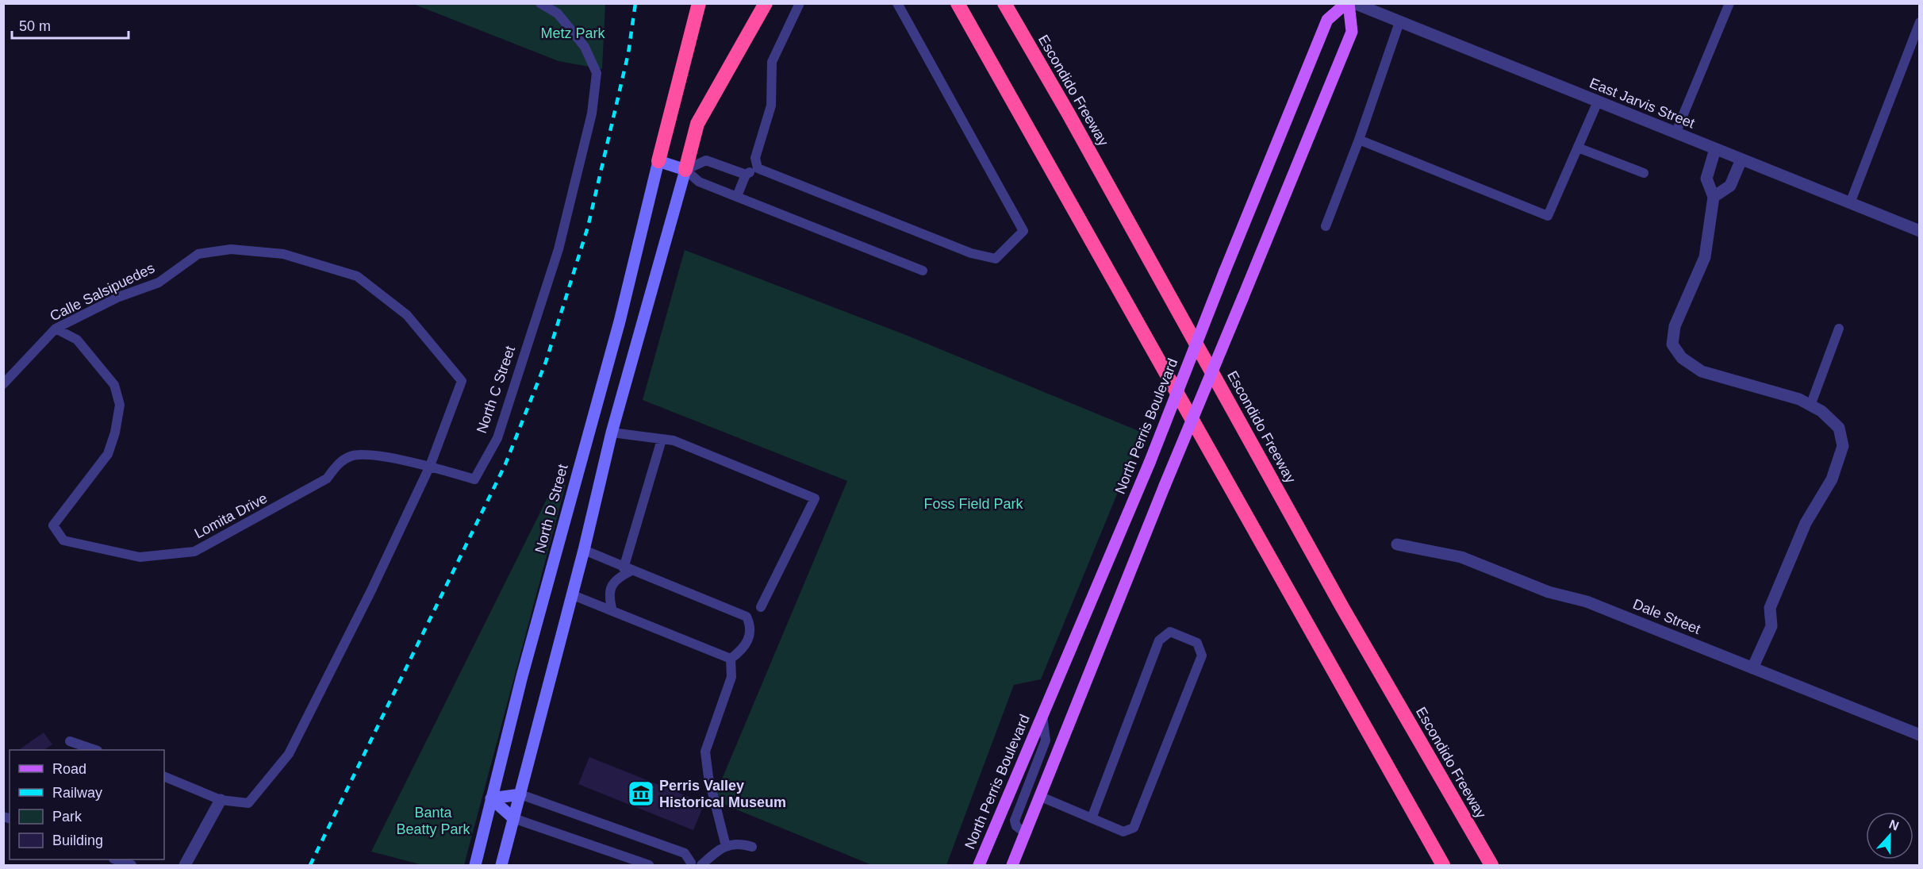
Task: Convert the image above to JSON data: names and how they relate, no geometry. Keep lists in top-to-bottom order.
{
  "streets": {
    "highway": ["Escondido Freeway"],
    "main road": ["North Perris Boulevard", "North D Street"],
    "street": ["East Jarvis Street", "Dale Street"],
    "lane": ["Calle Salsipuedes", "North C Street", "Lomita Drive"]
  },
  "crossings": [
    ["Calle Salsipuedes", "North C Street"],
    ["Calle Salsipuedes", "Lomita Drive"],
    ["North C Street", "Lomita Drive"]
  ],
  "parks": ["Metz Park", "Foss Field Park", "Banta Beatty Park"],
  "places": {
    "museum": ["Perris Valley Historical Museum"]
  },
  "legend": [
    "Road",
    "Railway",
    "Park",
    "Building"
  ],
  "scale_bar": "50 m",
  "north": "top"
}
